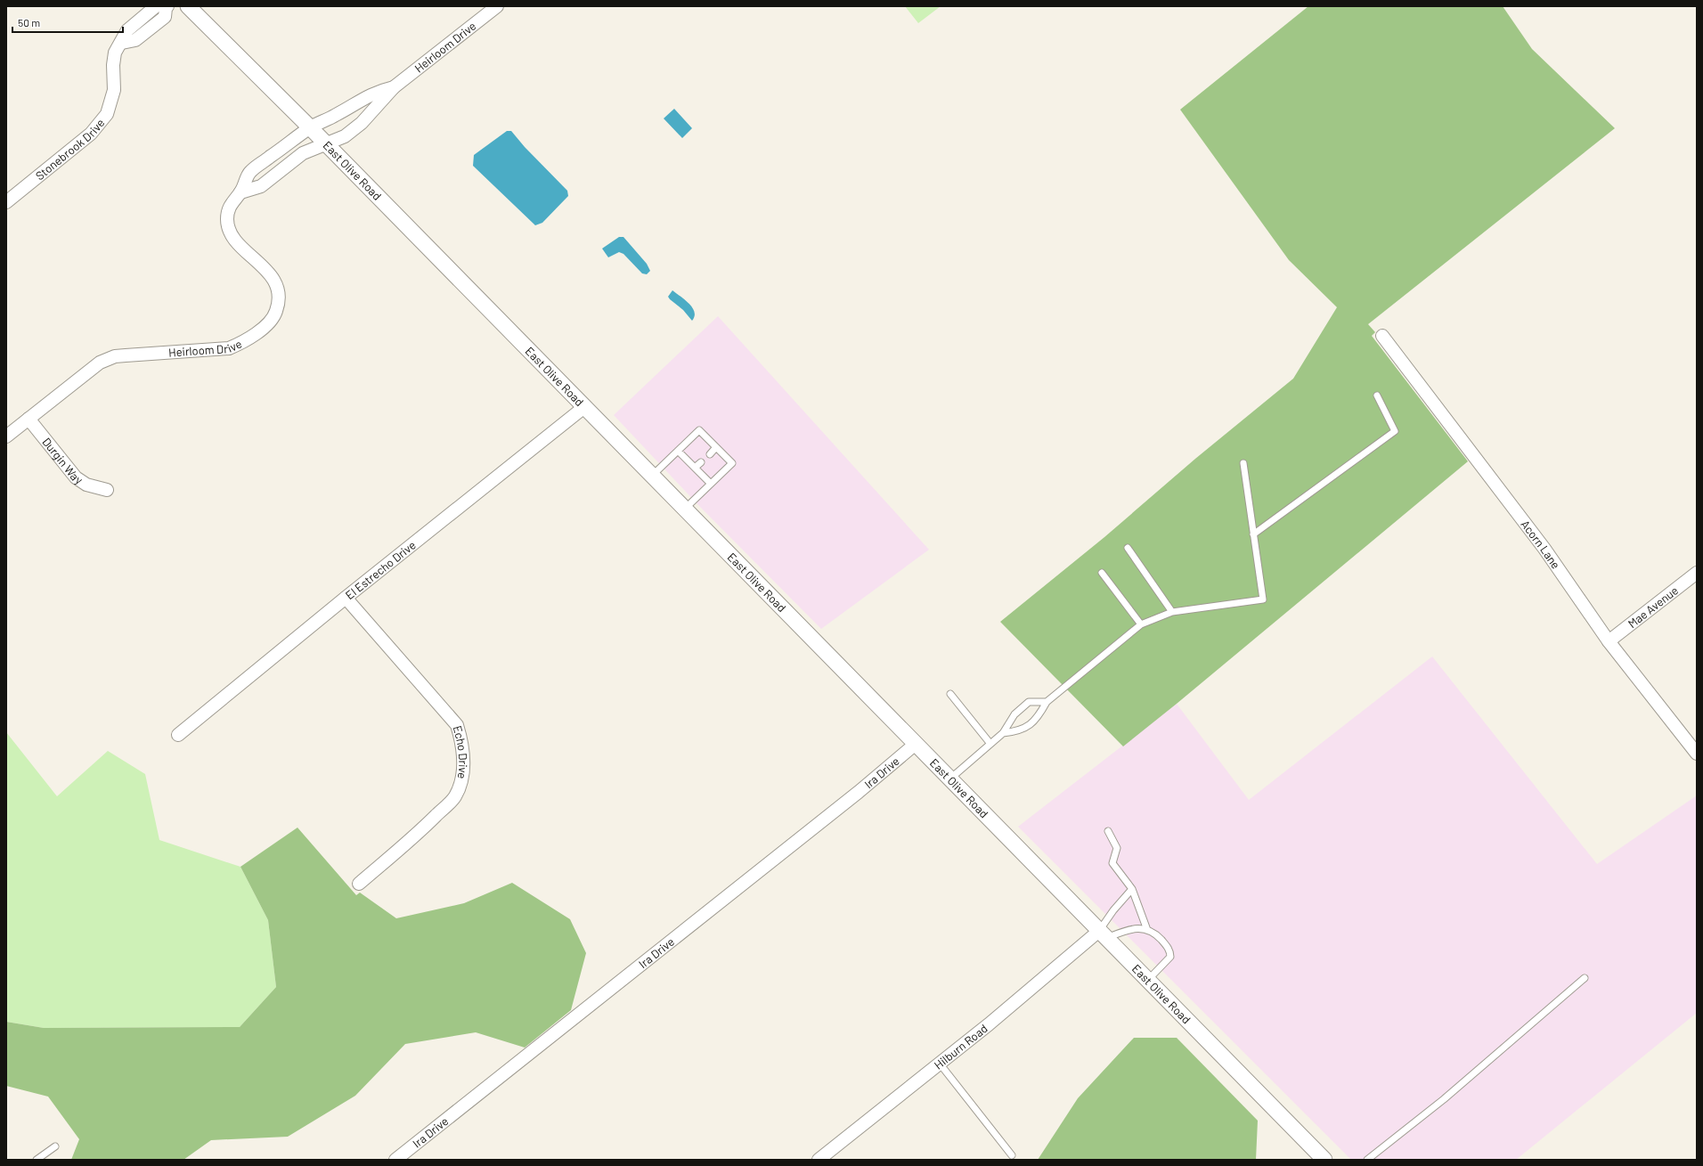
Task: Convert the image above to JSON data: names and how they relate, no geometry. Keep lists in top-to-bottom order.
{
  "streets": {
    "street": [
      "Heirloom Drive",
      "Stonebrook Drive",
      "East Olive Road",
      "Durgin Way",
      "Acorn Lane",
      "El Estrecho Drive",
      "Mae Avenue",
      "Echo Drive",
      "Ira Drive",
      "Hilburn Road"
    ]
  },
  "crossings": [
    ["Heirloom Drive", "East Olive Road"],
    ["Heirloom Drive", "Durgin Way"],
    ["East Olive Road", "El Estrecho Drive"],
    ["East Olive Road", "Ira Drive"],
    ["East Olive Road", "Hilburn Road"],
    ["Acorn Lane", "Mae Avenue"],
    ["El Estrecho Drive", "Echo Drive"]
  ],
  "scale_bar": "50 m"
}
